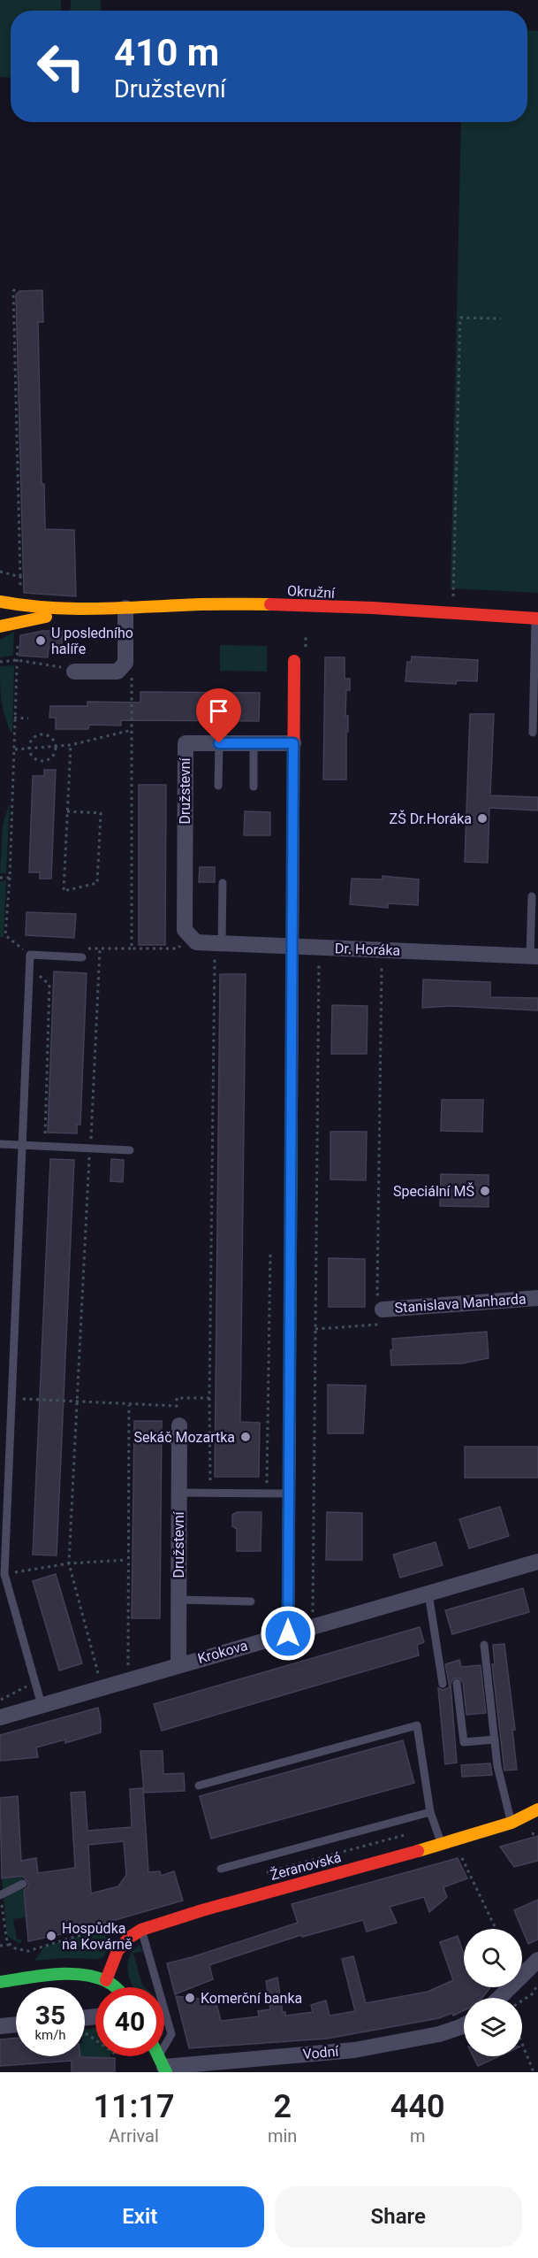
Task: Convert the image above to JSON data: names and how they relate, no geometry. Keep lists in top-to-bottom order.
{
  "streets": {
    "street": [
      "Okružní",
      "Družstevní",
      "Dr. Horáka",
      "Stanislava Manharda",
      "Krokova",
      "Žeranovská",
      "Vodní"
    ]
  },
  "crossings": [
    ["Družstevní", "Dr. Horáka"],
    ["Družstevní", "Krokova"]
  ],
  "places": [
    "U posledního halíře",
    "ZŠ Dr.Horáka",
    "Speciální MŠ",
    "Sekáč Mozartka",
    "Hospůdka na Kovárně",
    "Komerční banka"
  ],
  "page": {
    "turn": ["410 m", "Družstevní"],
    "speed": "35 km/h",
    "limit": "40",
    "eta": [
      "11:17",
      "Arrival",
      "2",
      "min",
      "440",
      "m"
    ],
    "buttons": ["Exit", "Share"]
  }
}
